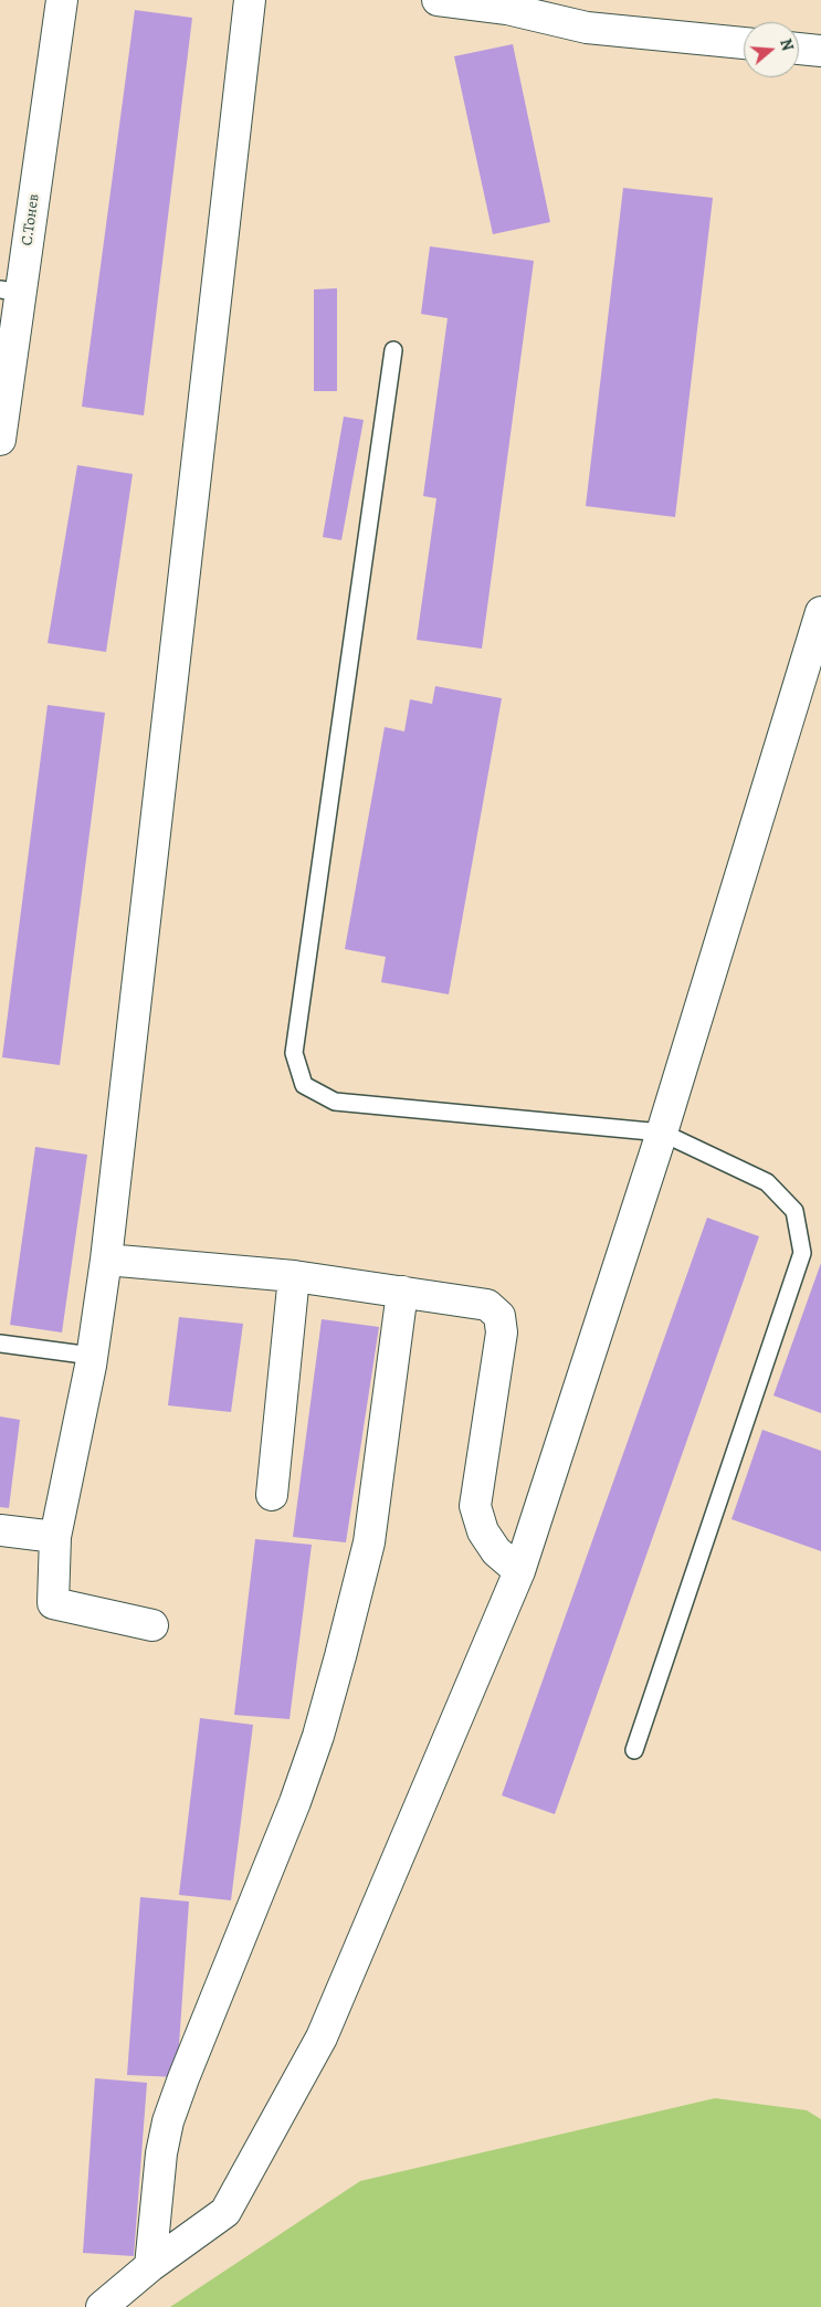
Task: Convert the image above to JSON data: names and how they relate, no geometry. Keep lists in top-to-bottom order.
{
  "streets": {
    "street": ["С.Тонев"]
  },
  "north": "right"
}
